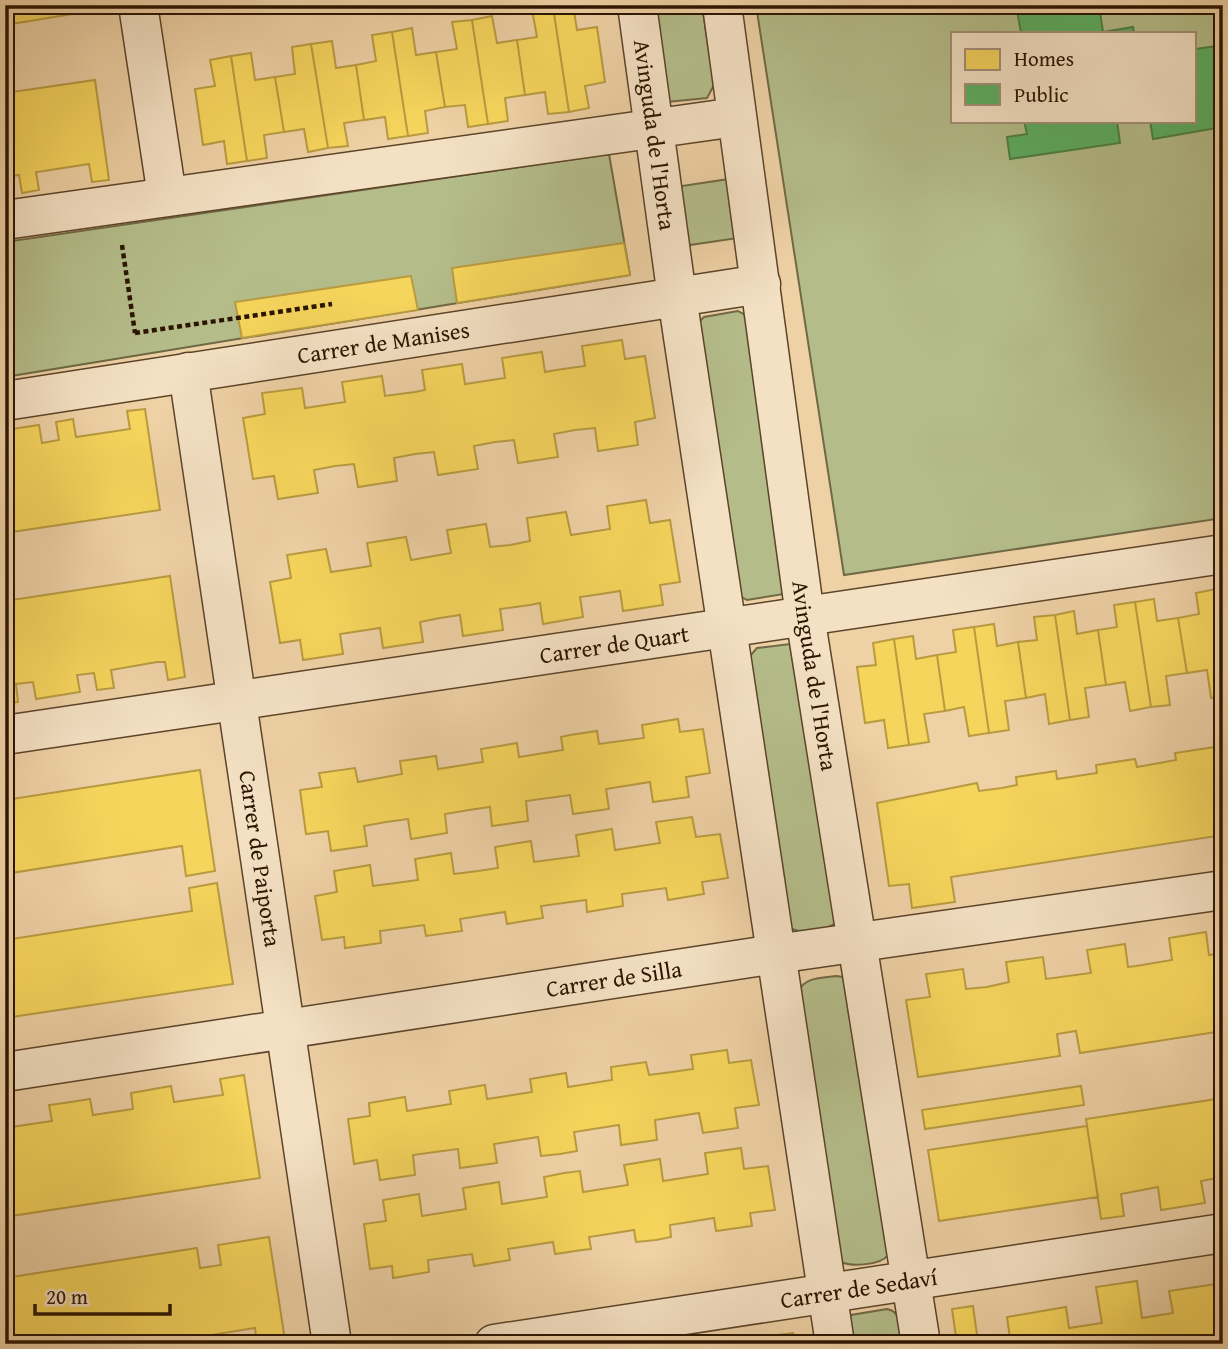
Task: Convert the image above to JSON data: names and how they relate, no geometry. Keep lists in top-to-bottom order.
{
  "streets": {
    "street": [
      "Avinguda de l'Horta",
      "Carrer de Manises",
      "Carrer de Quart",
      "Carrer de Paiporta",
      "Carrer de Silla",
      "Carrer de Sedaví"
    ]
  },
  "crossings": [
    ["Avinguda de l'Horta", "Carrer de Manises"],
    ["Avinguda de l'Horta", "Carrer de Quart"],
    ["Avinguda de l'Horta", "Carrer de Silla"],
    ["Avinguda de l'Horta", "Carrer de Sedaví"],
    ["Carrer de Manises", "Carrer de Paiporta"],
    ["Carrer de Quart", "Carrer de Paiporta"],
    ["Carrer de Paiporta", "Carrer de Silla"]
  ],
  "legend": ["Homes", "Public"],
  "scale_bar": "20 m"
}
